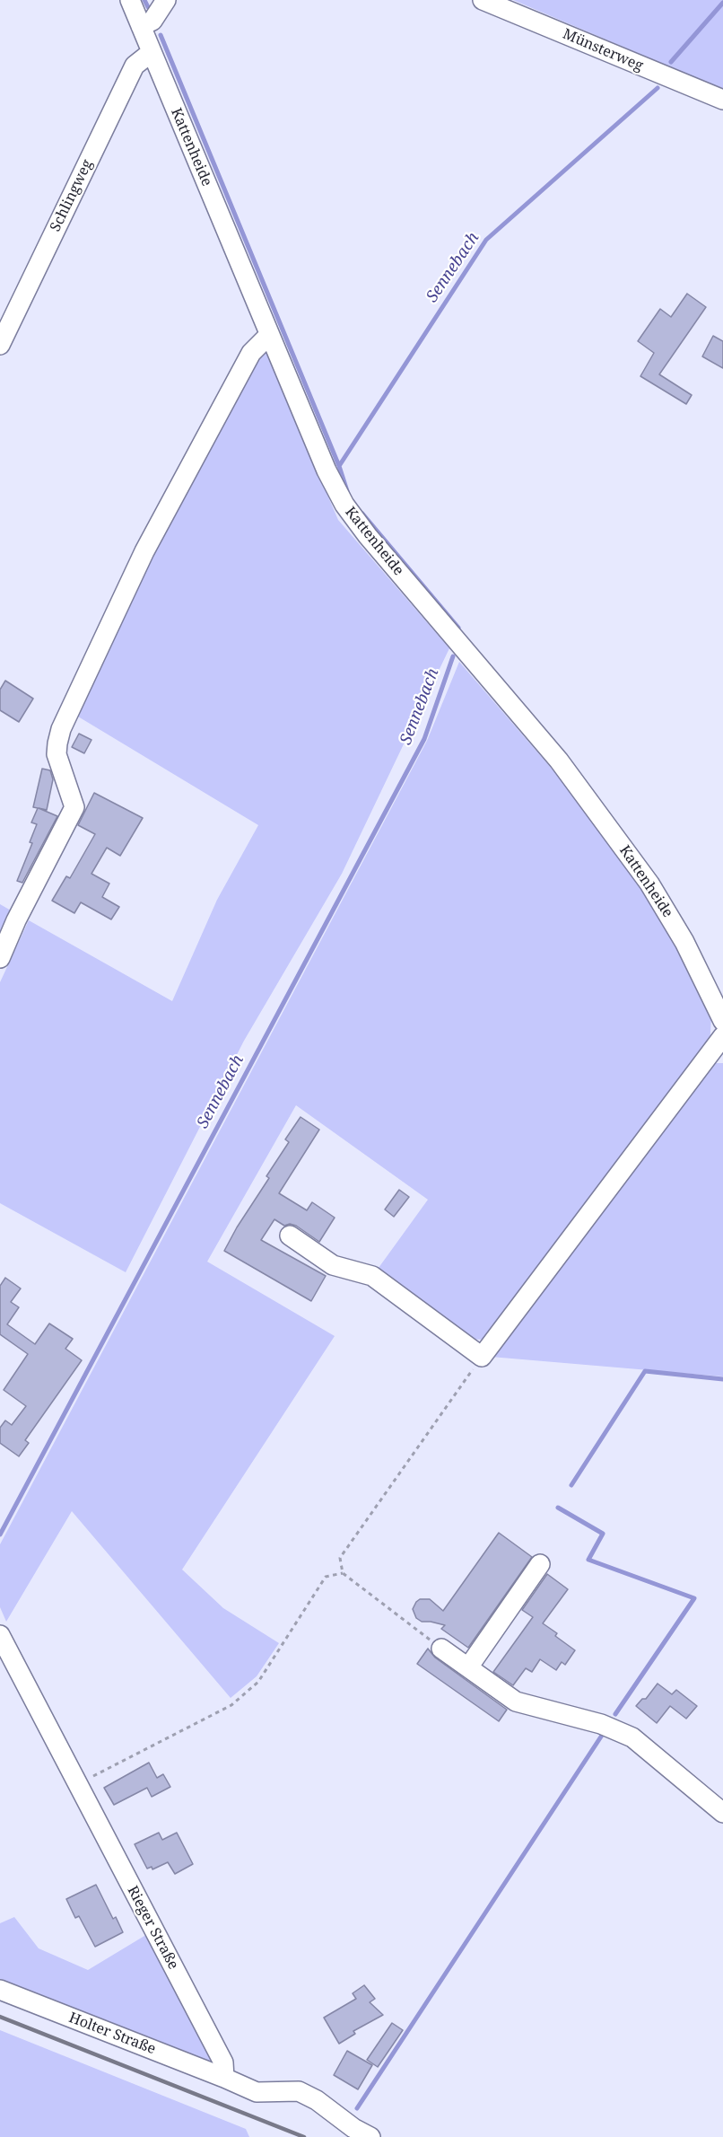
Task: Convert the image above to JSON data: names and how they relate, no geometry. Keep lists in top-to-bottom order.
{
  "streets": {
    "street": [
      "Münsterweg",
      "Kattenheide",
      "Schlingweg",
      "Rieger Straße",
      "Holter Straße"
    ]
  },
  "crossings": [
    ["Kattenheide", "Schlingweg"],
    ["Rieger Straße", "Holter Straße"]
  ],
  "water": ["Sennebach"]
}
